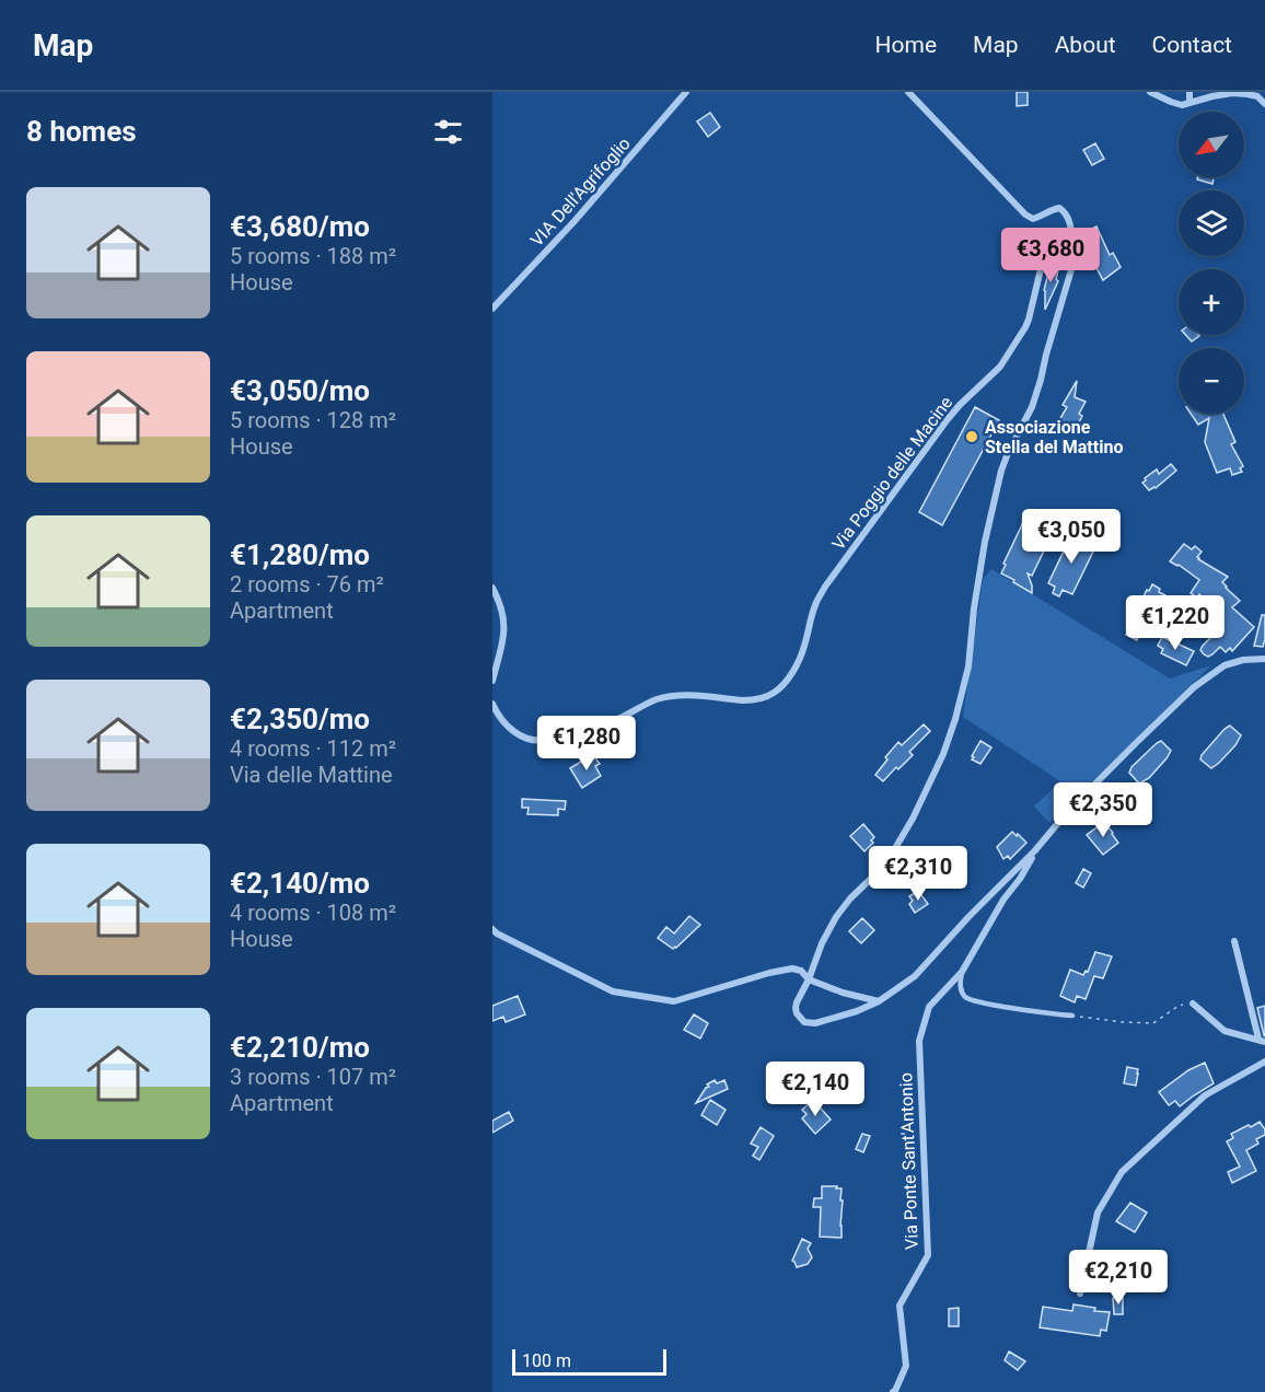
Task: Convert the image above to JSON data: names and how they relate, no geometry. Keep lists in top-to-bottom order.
{
  "streets": {
    "street": ["VIA Dell'Agrifoglio", "Via Poggio delle Macine", "Via Ponte Sant'Antonio"]
  },
  "places": ["Associazione Stella del Mattino"],
  "scale_bar": "100 m",
  "north": "bottom left",
  "page": {
    "header": "Map",
    "nav": [
      "Home",
      "Map",
      "About",
      "Contact"
    ],
    "heading": "8 homes",
    "map_buttons": ["+", "−"],
    "list": [
      {
        "name": "€3,680/mo",
        "note": "5 rooms · 188 m² · House"
      },
      {
        "name": "€3,050/mo",
        "note": "5 rooms · 128 m² · House"
      },
      {
        "name": "€1,280/mo",
        "note": "2 rooms · 76 m² · Apartment"
      },
      {
        "name": "€2,350/mo",
        "note": "4 rooms · 112 m² · Via delle Mattine"
      },
      {
        "name": "€2,140/mo",
        "note": "4 rooms · 108 m² · House"
      },
      {
        "name": "€2,210/mo",
        "note": "3 rooms · 107 m² · Apartment"
      }
    ],
    "price": [
      "€3,680",
      "€3,050",
      "€1,220",
      "€1,280",
      "€2,350",
      "€2,310",
      "€2,140",
      "€2,210"
    ],
    "scale": "100 m"
  }
}
